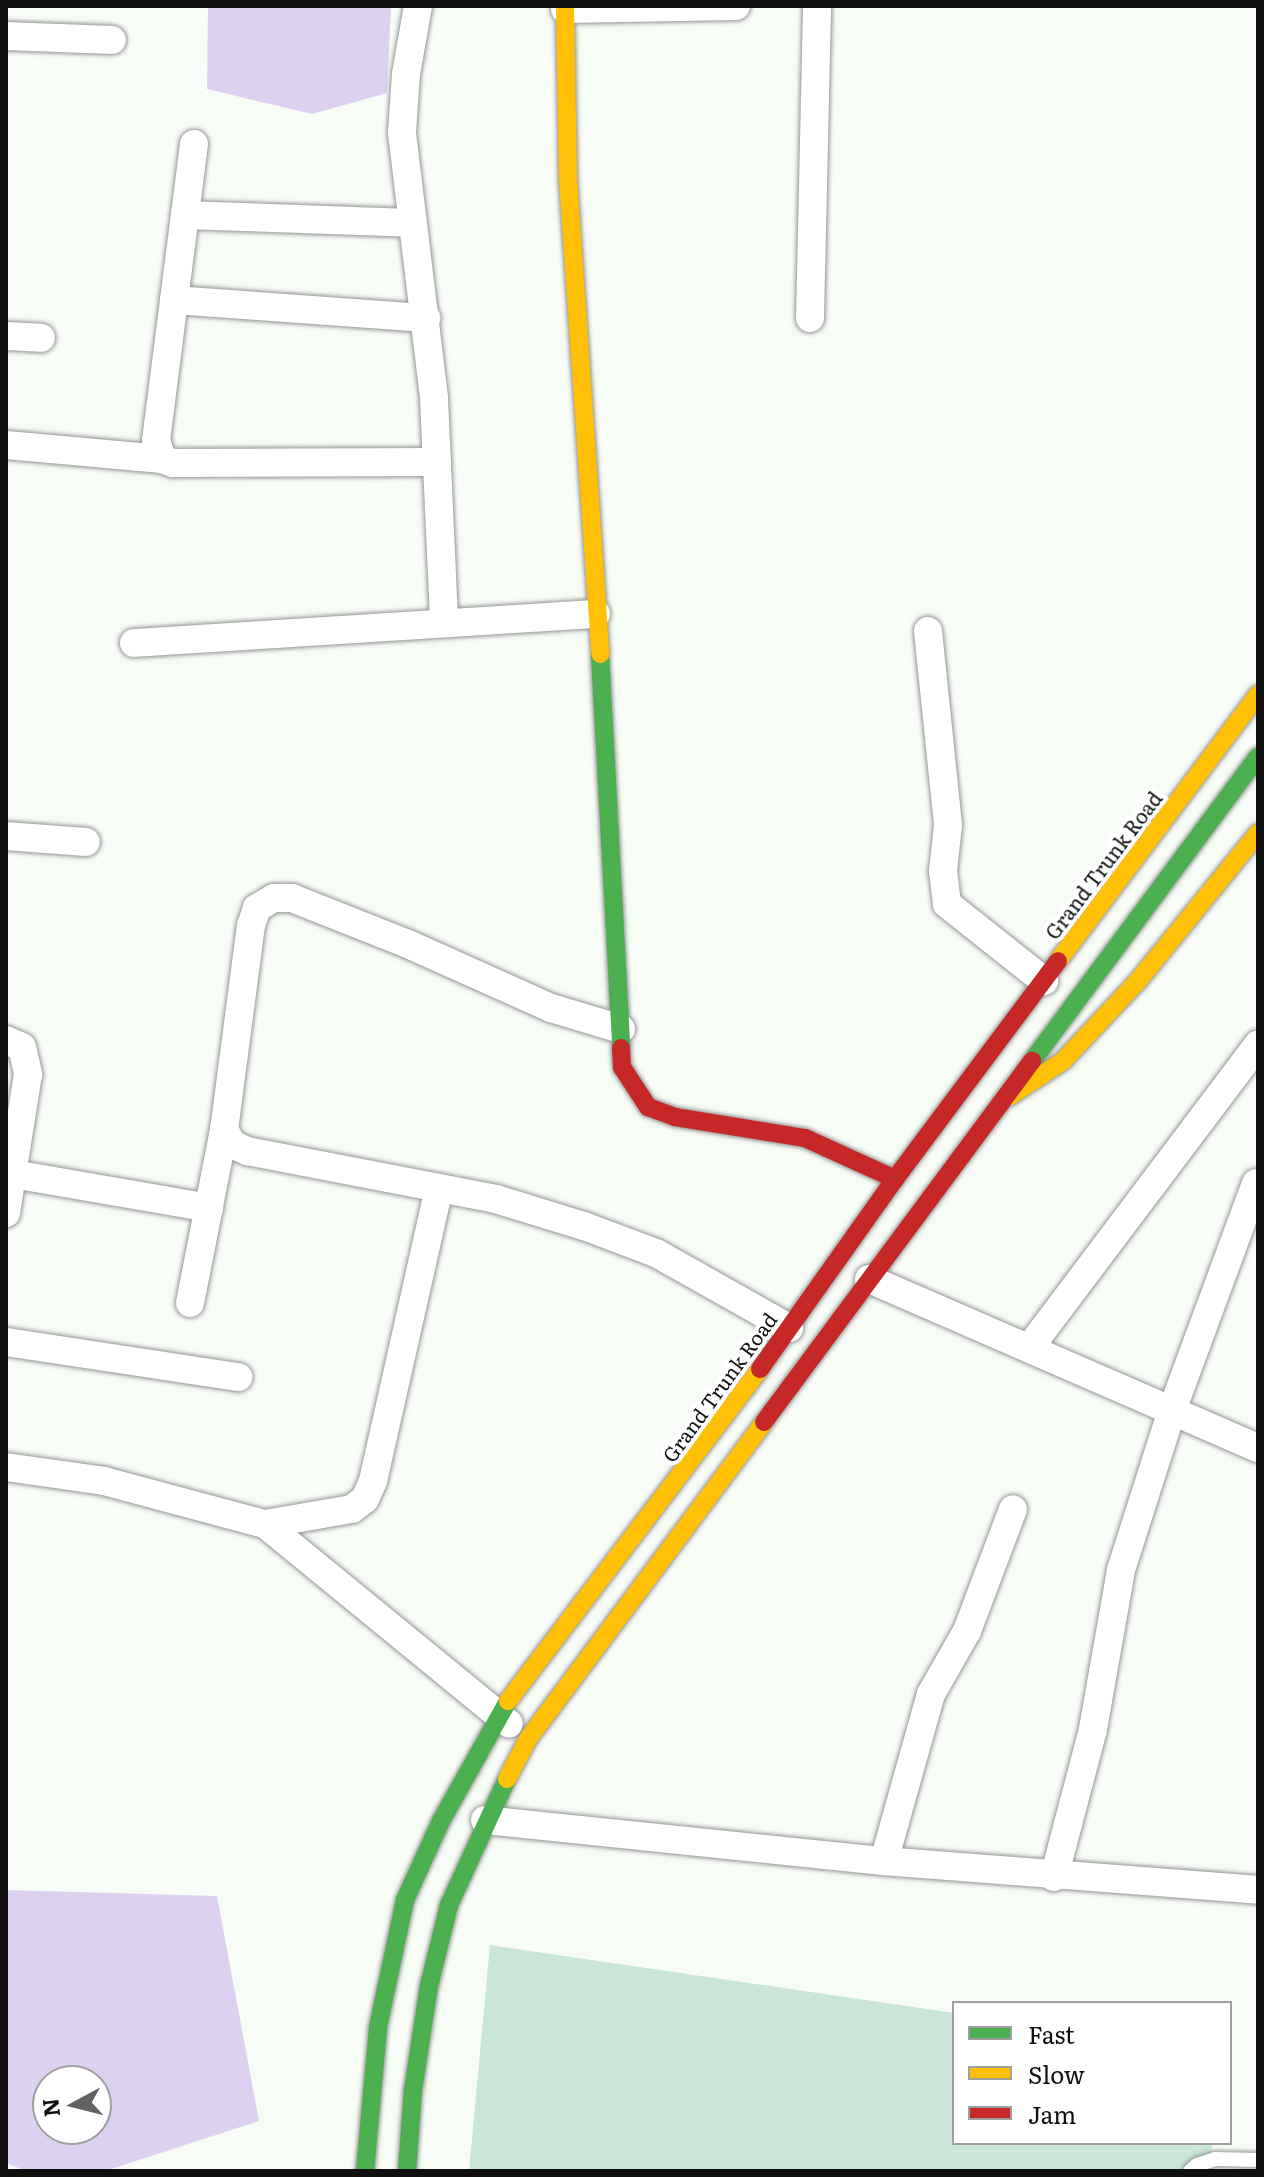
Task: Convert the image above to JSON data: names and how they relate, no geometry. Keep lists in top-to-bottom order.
{
  "streets": {
    "main road": ["Grand Trunk Road"]
  },
  "legend": ["Fast", "Slow", "Jam"],
  "north": "left"
}
